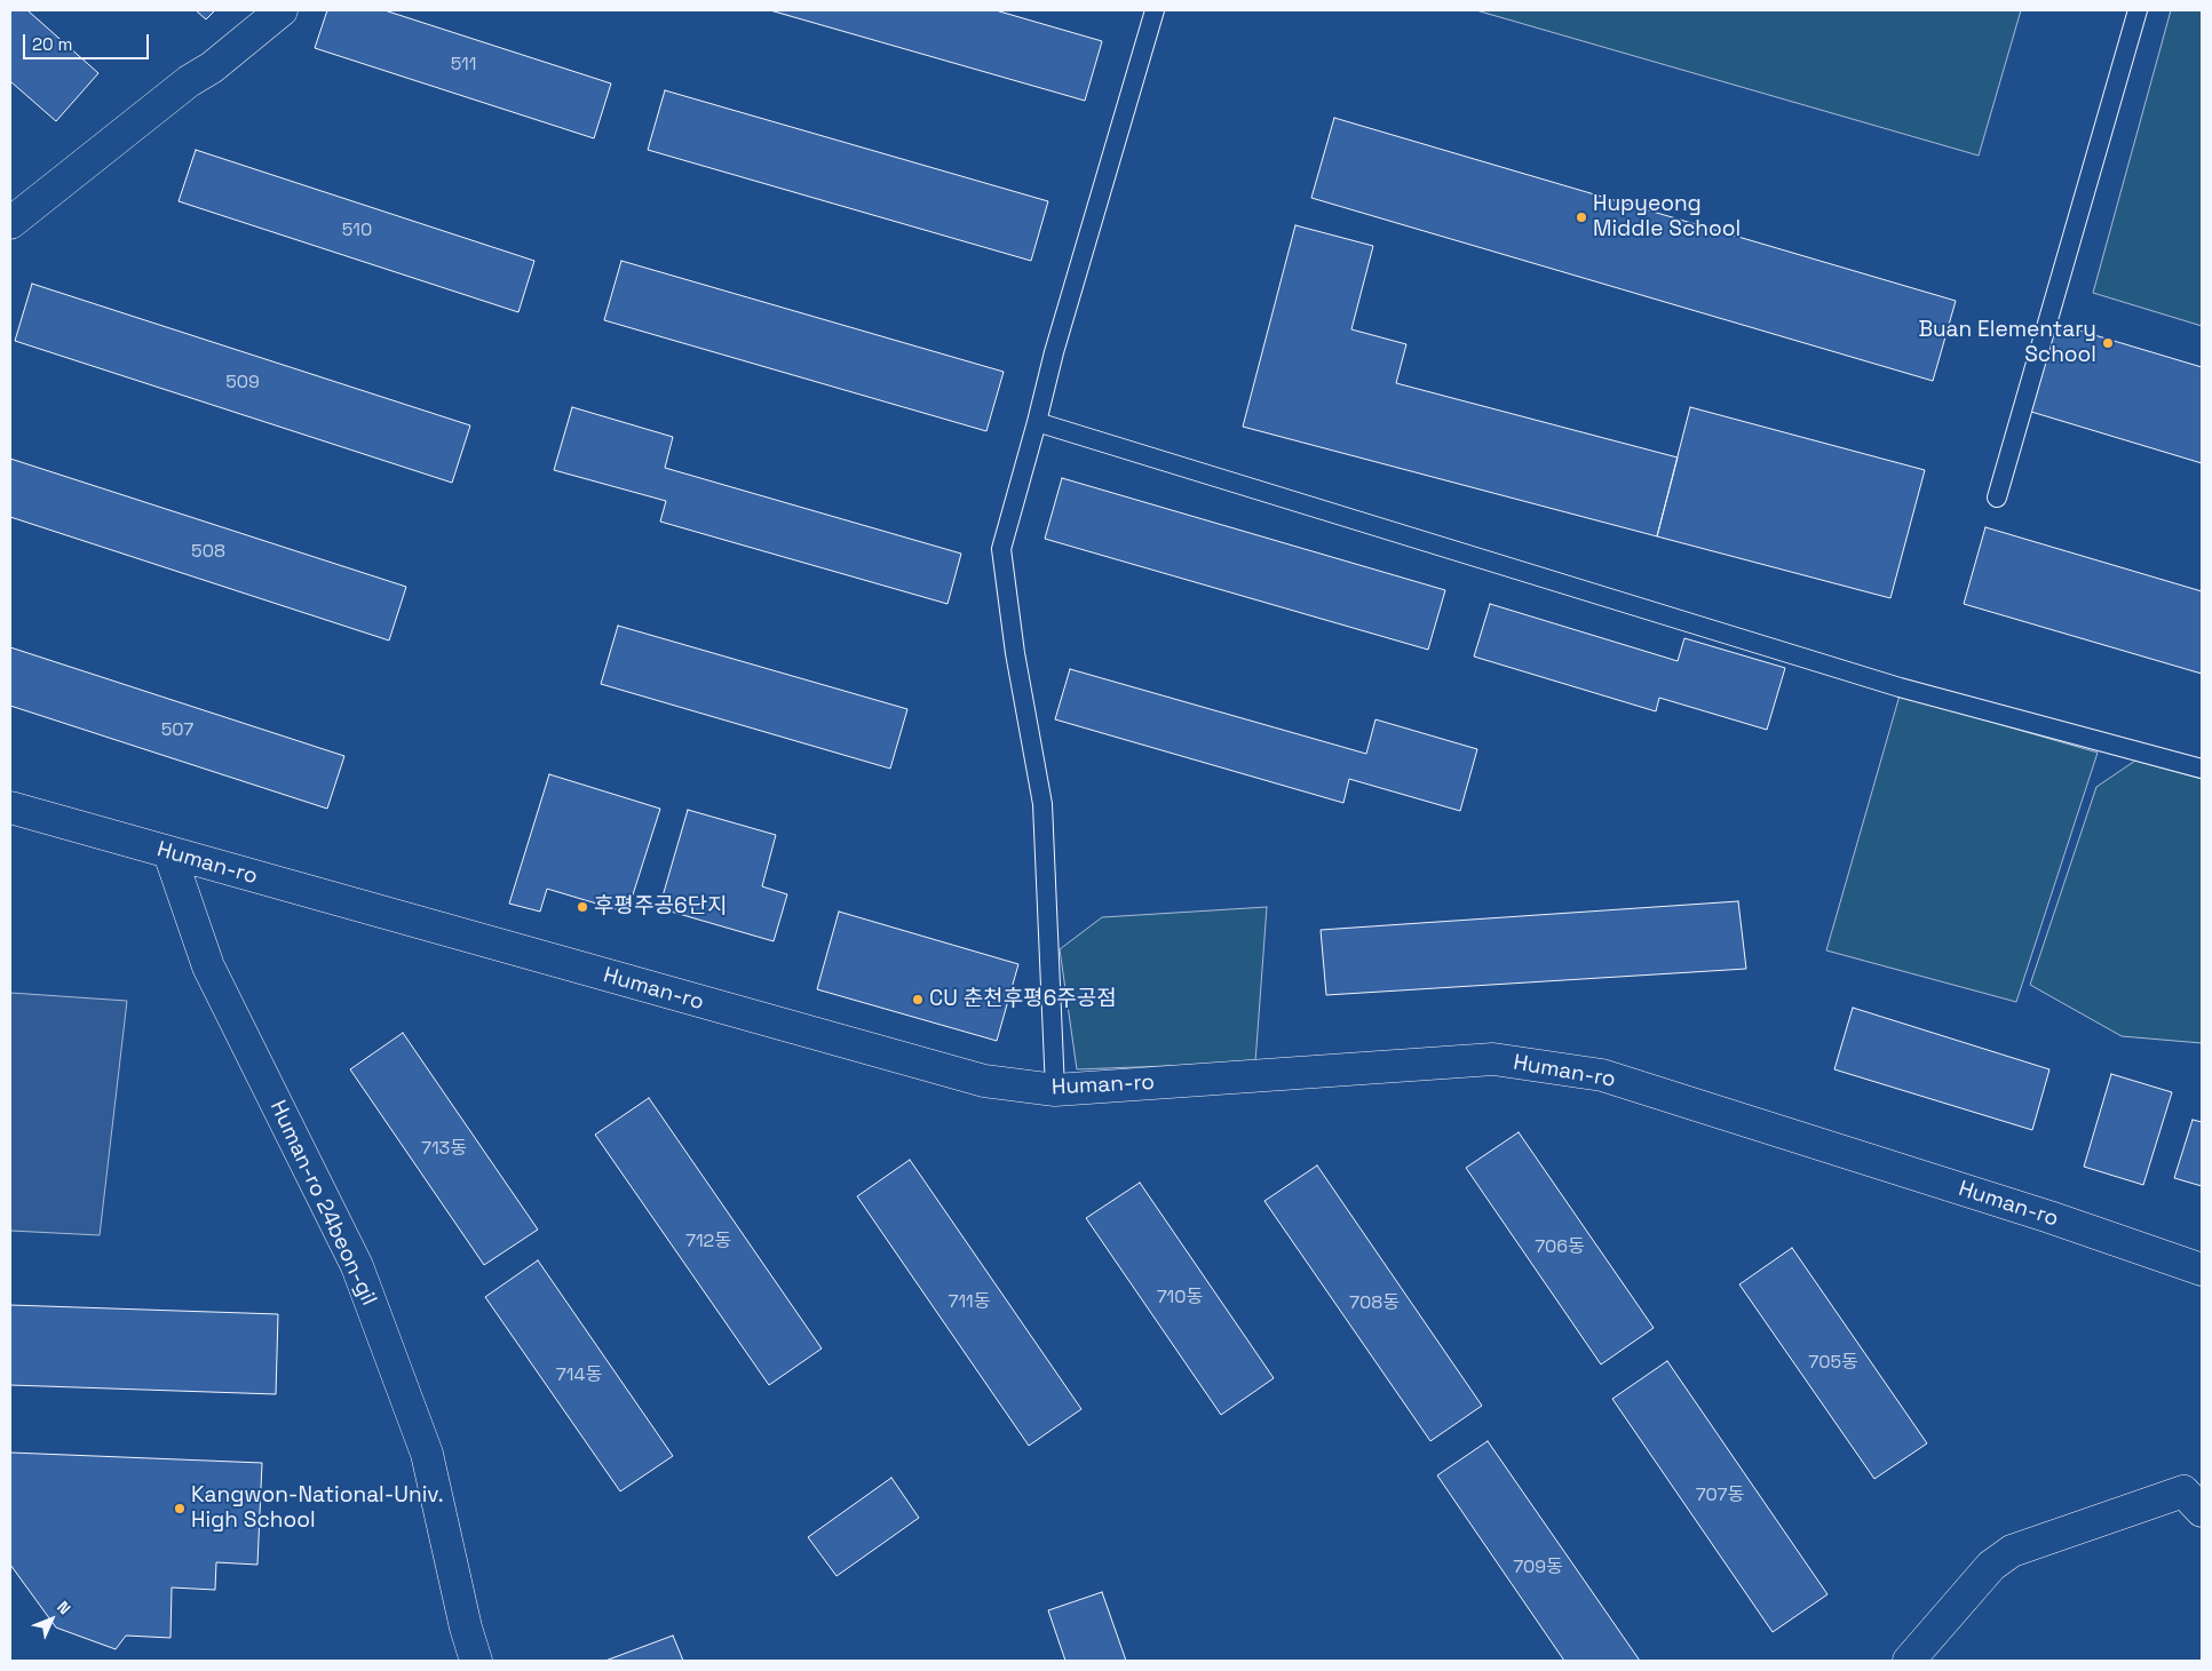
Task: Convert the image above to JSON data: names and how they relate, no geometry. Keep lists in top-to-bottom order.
{
  "streets": {
    "street": ["Human-ro", "Human-ro 24beon-gil"]
  },
  "crossings": [
    ["Human-ro", "Human-ro 24beon-gil"]
  ],
  "places": [
    "Hupyeong Middle School",
    "Buan Elementary School",
    "후평주공6단지",
    "CU 춘천후평6주공점",
    "Kangwon-National-Univ. High School"
  ],
  "house_numbers": [
    "511",
    "510",
    "509",
    "508",
    "507",
    "713동",
    "712동",
    "706동",
    "710동",
    "711동",
    "708동",
    "705동",
    "714동",
    "707동",
    "709동"
  ],
  "scale_bar": "20 m",
  "north": "top right"
}
